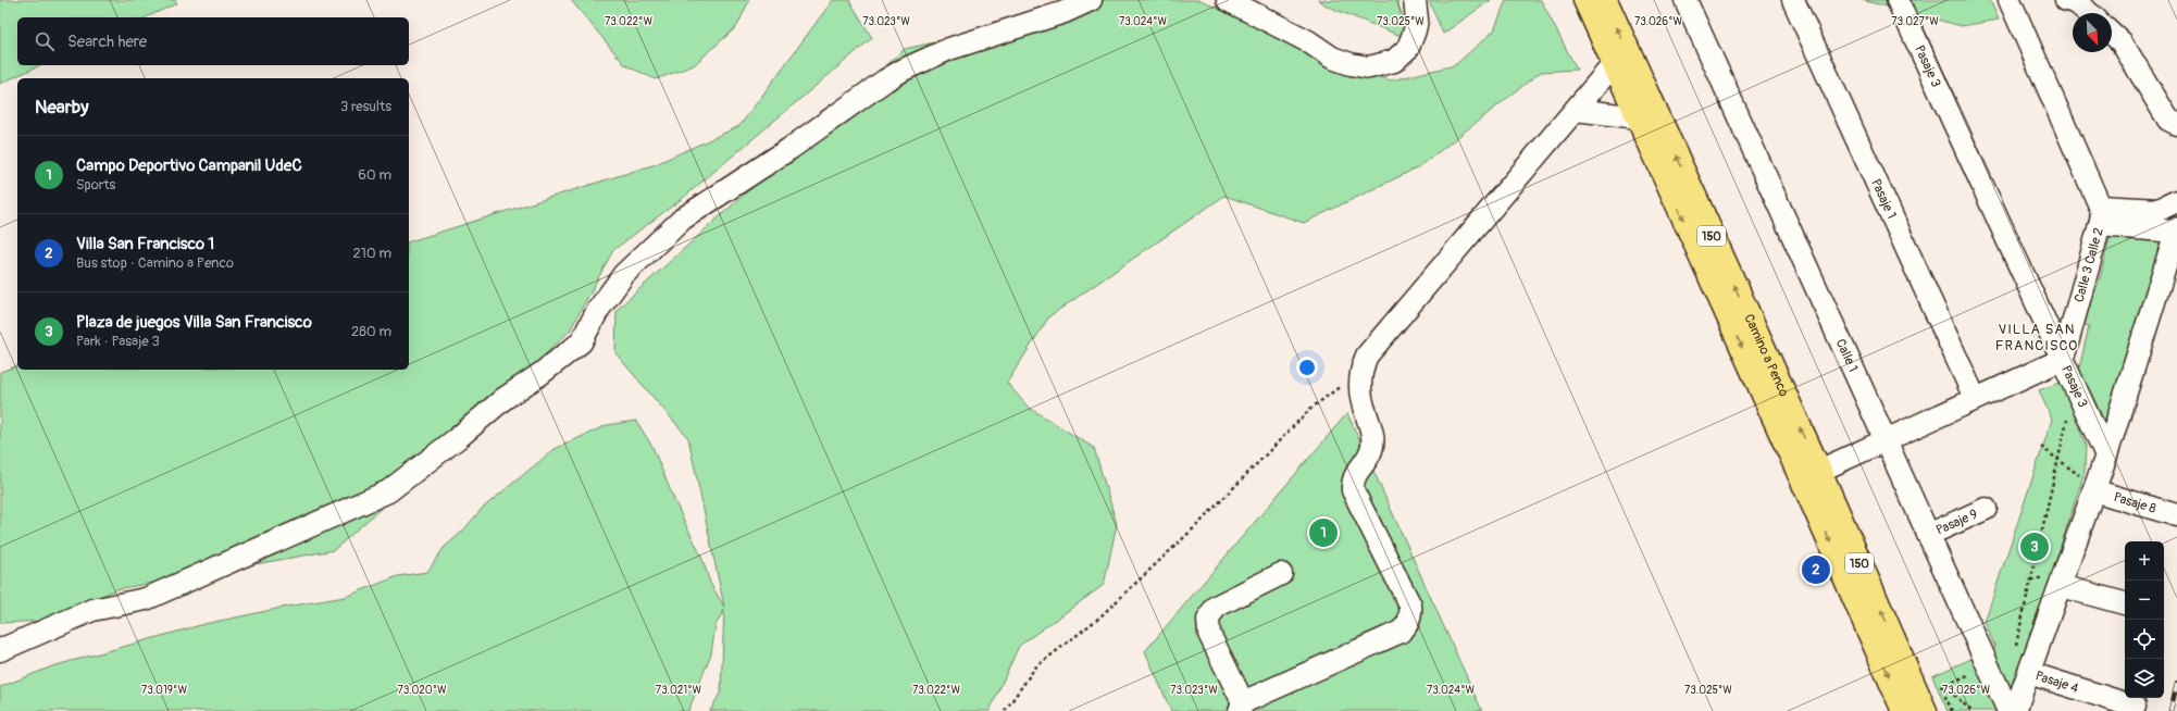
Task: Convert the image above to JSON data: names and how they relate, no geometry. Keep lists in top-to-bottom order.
{
  "streets": {
    "highway": ["150", "Camino a Penco"],
    "street": [
      "Pasaje 3",
      "Pasaje 1",
      "Calle 3 Calle 2",
      "Calle 1",
      "Pasaje 8",
      "Pasaje 9",
      "Pasaje 4"
    ]
  },
  "crossings": [
    ["Pasaje 3", "Calle 3 Calle 2"],
    ["Calle 1", "Pasaje 9"]
  ],
  "districts": ["VILLA SAN FRANCISCO"],
  "north": "bottom right",
  "page": {
    "search": "Search here",
    "heading": ["Nearby", "3 results"],
    "list": [
      {
        "mark": "1",
        "name": "Campo Deportivo Campanil UdeC",
        "note": "Sports",
        "value": "60 m"
      },
      {
        "mark": "2",
        "name": "Villa San Francisco 1",
        "note": "Bus stop · Camino a Penco",
        "value": "210 m"
      },
      {
        "mark": "3",
        "name": "Plaza de juegos Villa San Francisco",
        "note": "Park · Pasaje 3",
        "value": "280 m"
      }
    ],
    "pins": ["1", "3", "2"],
    "map_buttons": ["+", "−"]
  },
  "coordinates": [
    "73.022°W",
    "73.023°W",
    "73.024°W",
    "73.025°W",
    "73.026°W",
    "73.027°W",
    "73.019°W",
    "73.020°W",
    "73.021°W"
  ]
}
